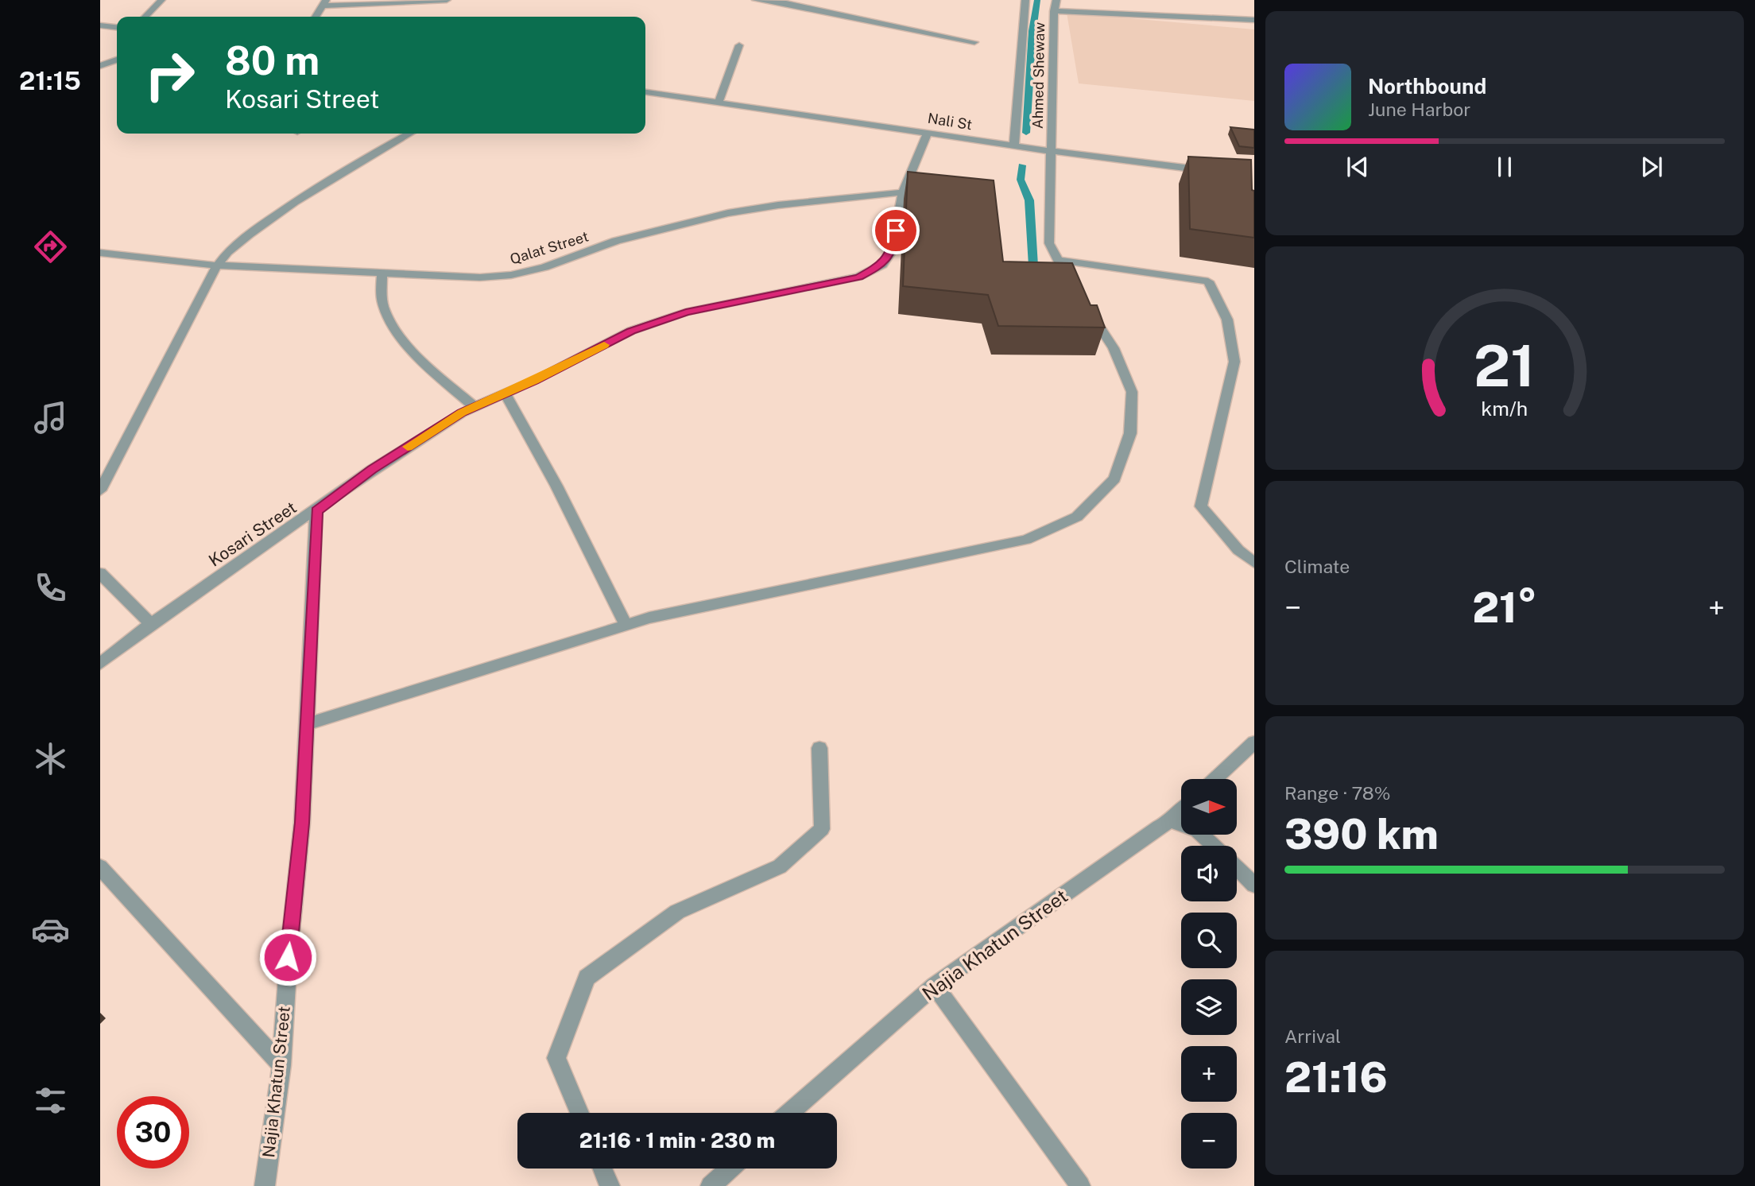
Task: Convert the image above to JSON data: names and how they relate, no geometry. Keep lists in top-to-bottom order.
{
  "streets": {
    "street": [
      "Ahmed Shewaw",
      "Nali St",
      "Qalat Street",
      "Kosari Street",
      "Najia Khatun Street"
    ]
  },
  "crossings": [
    ["Ahmed Shewaw", "Nali St"],
    ["Ahmed Shewaw", "Najia Khatun Street"],
    ["Qalat Street", "Kosari Street"],
    ["Kosari Street", "Najia Khatun Street"]
  ],
  "north": "right",
  "page": {
    "tabs": "21:15",
    "turn": ["80 m", "Kosari Street"],
    "song": ["Northbound", "June Harbor"],
    "tile": [
      "Climate",
      ["Range · 78%", "390 km"],
      ["Arrival", "21:16"]
    ],
    "heat": ["−", "21°", "+"],
    "map_buttons": ["+", "−"],
    "limit": "30",
    "trip": "21:16 · 1 min · 230 m",
    "gauge": ["21", "km/h"]
  }
}
